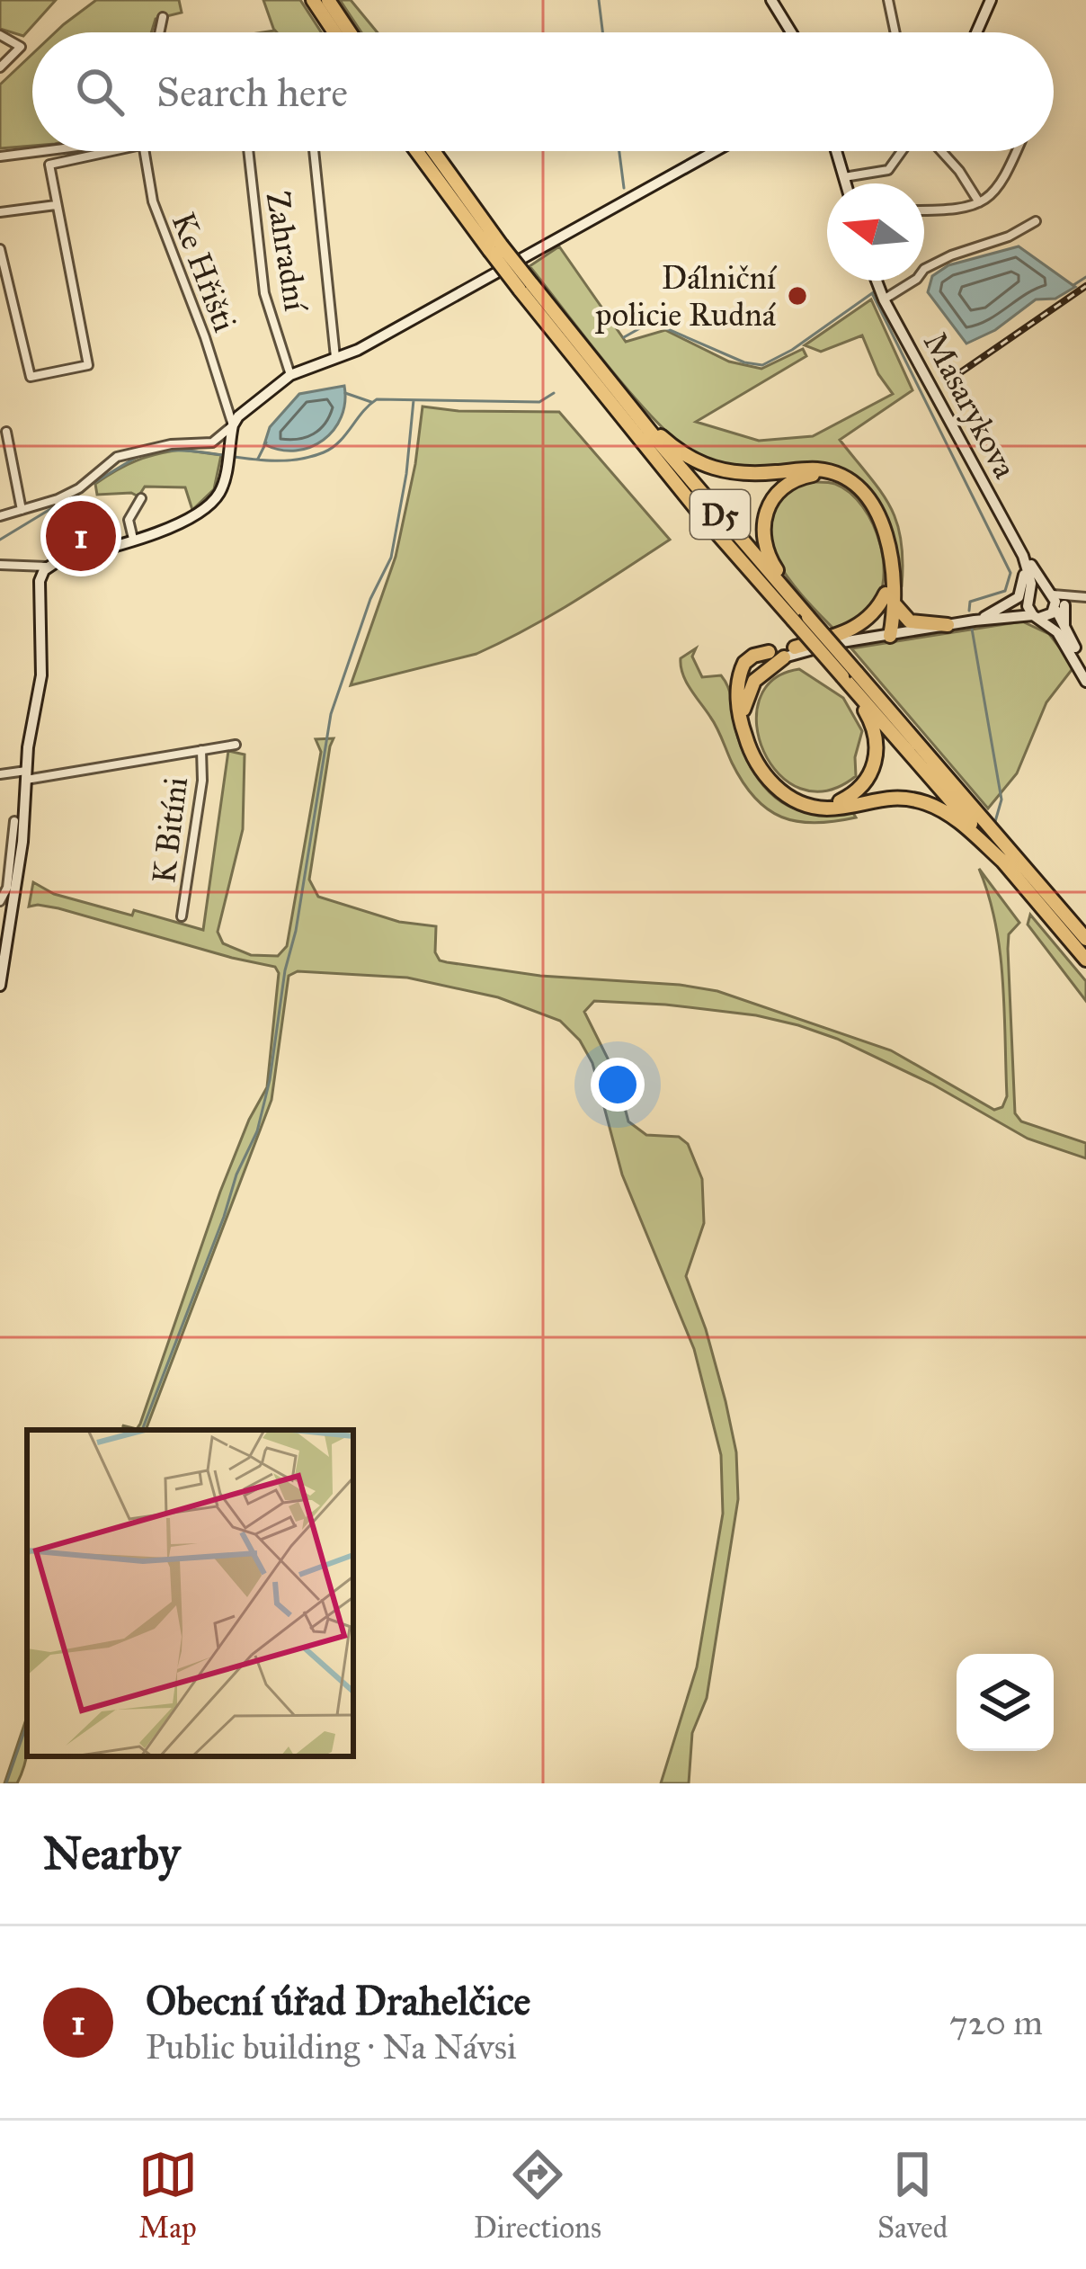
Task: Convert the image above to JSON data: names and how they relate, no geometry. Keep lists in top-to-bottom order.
{
  "streets": {
    "highway": ["D5"],
    "main road": ["Masarykova"],
    "street": ["Zahradní", "Ke Hřišti", "K Bitíni"]
  },
  "places": ["Dálniční policie Rudná"],
  "north": "left",
  "page": {
    "search": "Search here",
    "pins": "1",
    "heading": "Nearby",
    "list": [
      {
        "mark": "1",
        "name": "Obecní úřad Drahelčice",
        "note": "Public building · Na Návsi",
        "value": "720 m"
      }
    ],
    "nav": ["Map", "Directions", "Saved"]
  }
}
